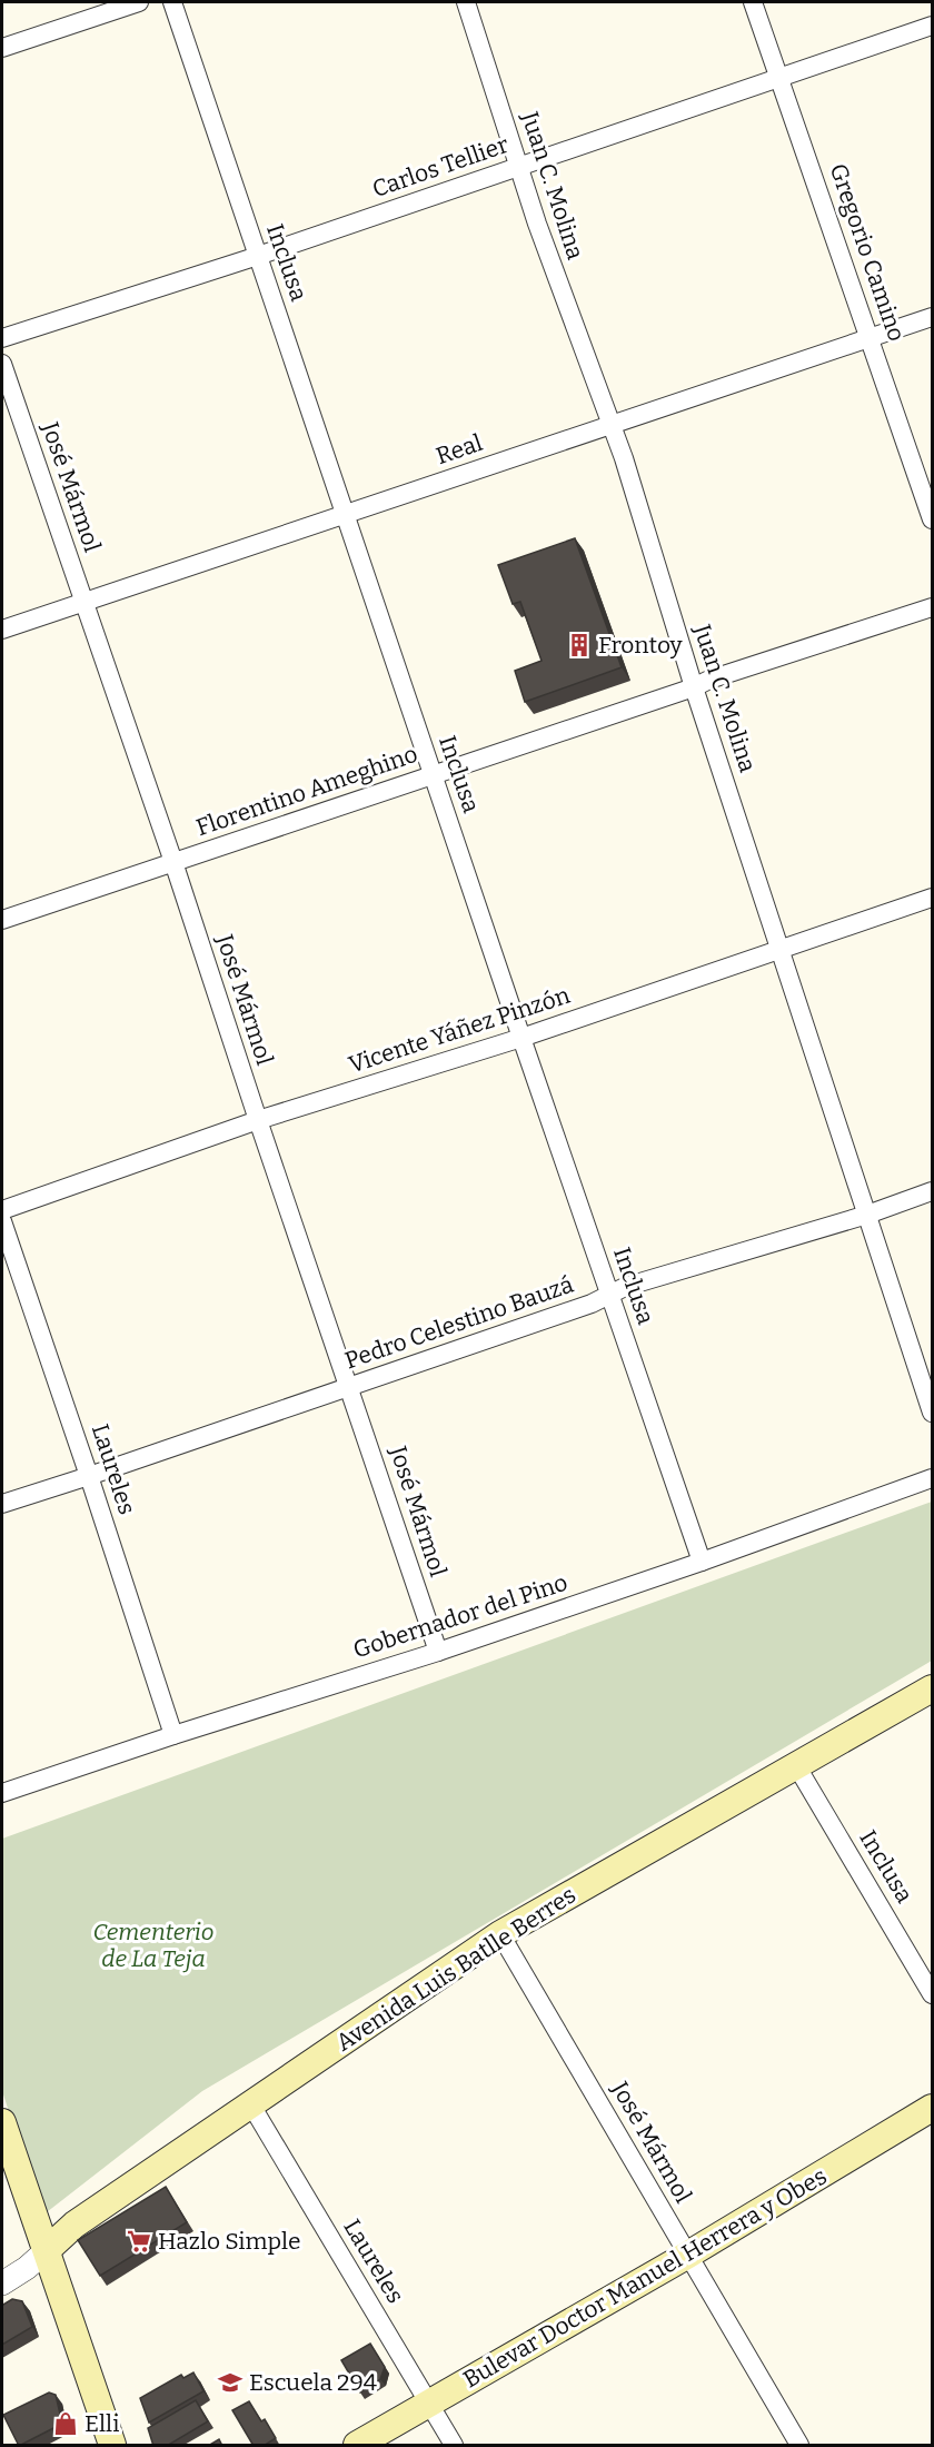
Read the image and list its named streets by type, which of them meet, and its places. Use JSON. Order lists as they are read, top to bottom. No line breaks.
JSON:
{"streets":{"main road":["Avenida Luis Batlle Berres","Bulevar Doctor Manuel Herrera y Obes"],"street":["Carlos Tellier","Juan C. Molina","Gregorio Camino","Inclusa","Real","José Mármol","Florentino Ameghino","Vicente Yáñez Pinzón","Pedro Celestino Bauzá","Laureles","Gobernador del Pino"]},"crossings":[["Carlos Tellier","Juan C. Molina"],["Carlos Tellier","Gregorio Camino"],["Carlos Tellier","Inclusa"],["Juan C. Molina","Real"],["Juan C. Molina","Florentino Ameghino"],["Juan C. Molina","Vicente Yáñez Pinzón"],["Juan C. Molina","Pedro Celestino Bauzá"],["Gregorio Camino","Real"],["Inclusa","Real"],["Inclusa","Florentino Ameghino"],["Inclusa","Vicente Yáñez Pinzón"],["Inclusa","Pedro Celestino Bauzá"],["Inclusa","Gobernador del Pino"],["Inclusa","Avenida Luis Batlle Berres"],["Real","José Mármol"],["José Mármol","Florentino Ameghino"],["José Mármol","Vicente Yáñez Pinzón"],["José Mármol","Pedro Celestino Bauzá"],["José Mármol","Gobernador del Pino"],["José Mármol","Avenida Luis Batlle Berres"],["José Mármol","Bulevar Doctor Manuel Herrera y Obes"],["Pedro Celestino Bauzá","Laureles"],["Laureles","Gobernador del Pino"],["Laureles","Avenida Luis Batlle Berres"],["Laureles","Bulevar Doctor Manuel Herrera y Obes"]],"parks":["Cementerio de La Teja"],"places":{"building":["Frontoy"],"supermarket":["Hazlo Simple"],"school or university":["Escuela 294"],"shop":["Elli"]}}
